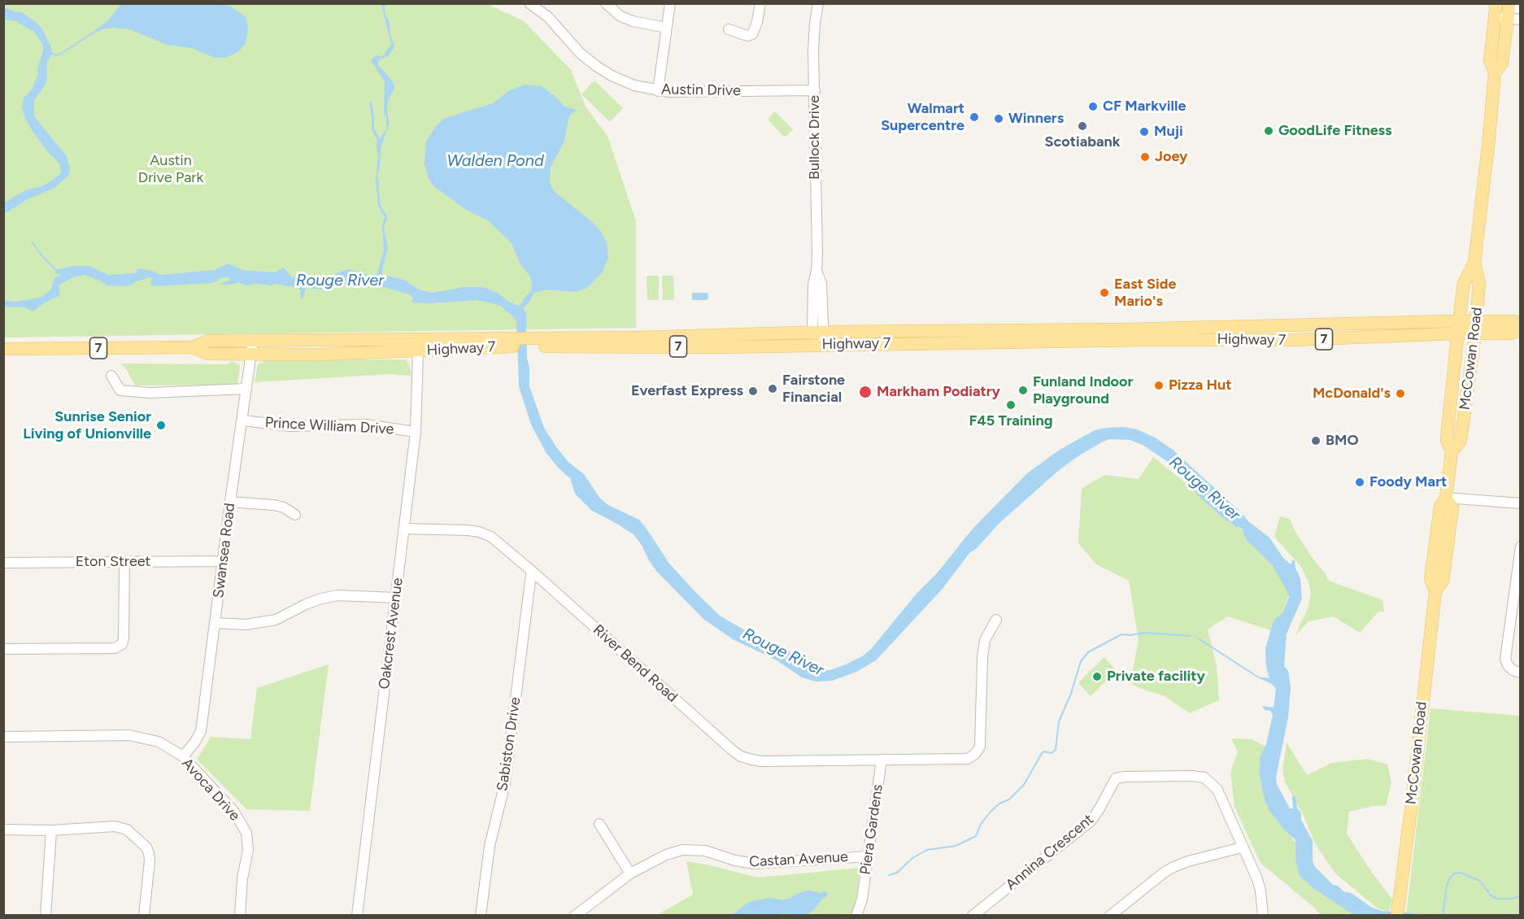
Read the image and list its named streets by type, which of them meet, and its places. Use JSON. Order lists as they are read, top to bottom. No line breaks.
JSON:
{"streets":{"main road":["7","Highway 7","McCowan Road"],"street":["Austin Drive","Bullock Drive","Prince William Drive","Swansea Road","Eton Street","Oakcrest Avenue","River Bend Road","Sabiston Drive","Avoca Drive","Piera Gardens","Annina Crescent","Castan Avenue"]},"crossings":[["Austin Drive","Bullock Drive"],["Bullock Drive","Highway 7"],["Highway 7","McCowan Road"],["Highway 7","Swansea Road"],["Highway 7","Oakcrest Avenue"],["Prince William Drive","Swansea Road"],["Prince William Drive","Oakcrest Avenue"],["Swansea Road","Eton Street"],["Swansea Road","Avoca Drive"],["Oakcrest Avenue","River Bend Road"],["River Bend Road","Sabiston Drive"],["River Bend Road","Piera Gardens"],["Piera Gardens","Castan Avenue"]],"water":["Walden Pond","Rouge River"],"parks":["Austin Drive Park"],"places":["CF Markville","Walmart Supercentre","Winners","Scotiabank","GoodLife Fitness","Muji","Joey","East Side Mario's","Pizza Hut","Fairstone Financial","Funland Indoor Playground","Everfast Express","Markham Podiatry","McDonald's","F45 Training","Sunrise Senior Living of Unionville","BMO","Foody Mart","Private facility"]}
